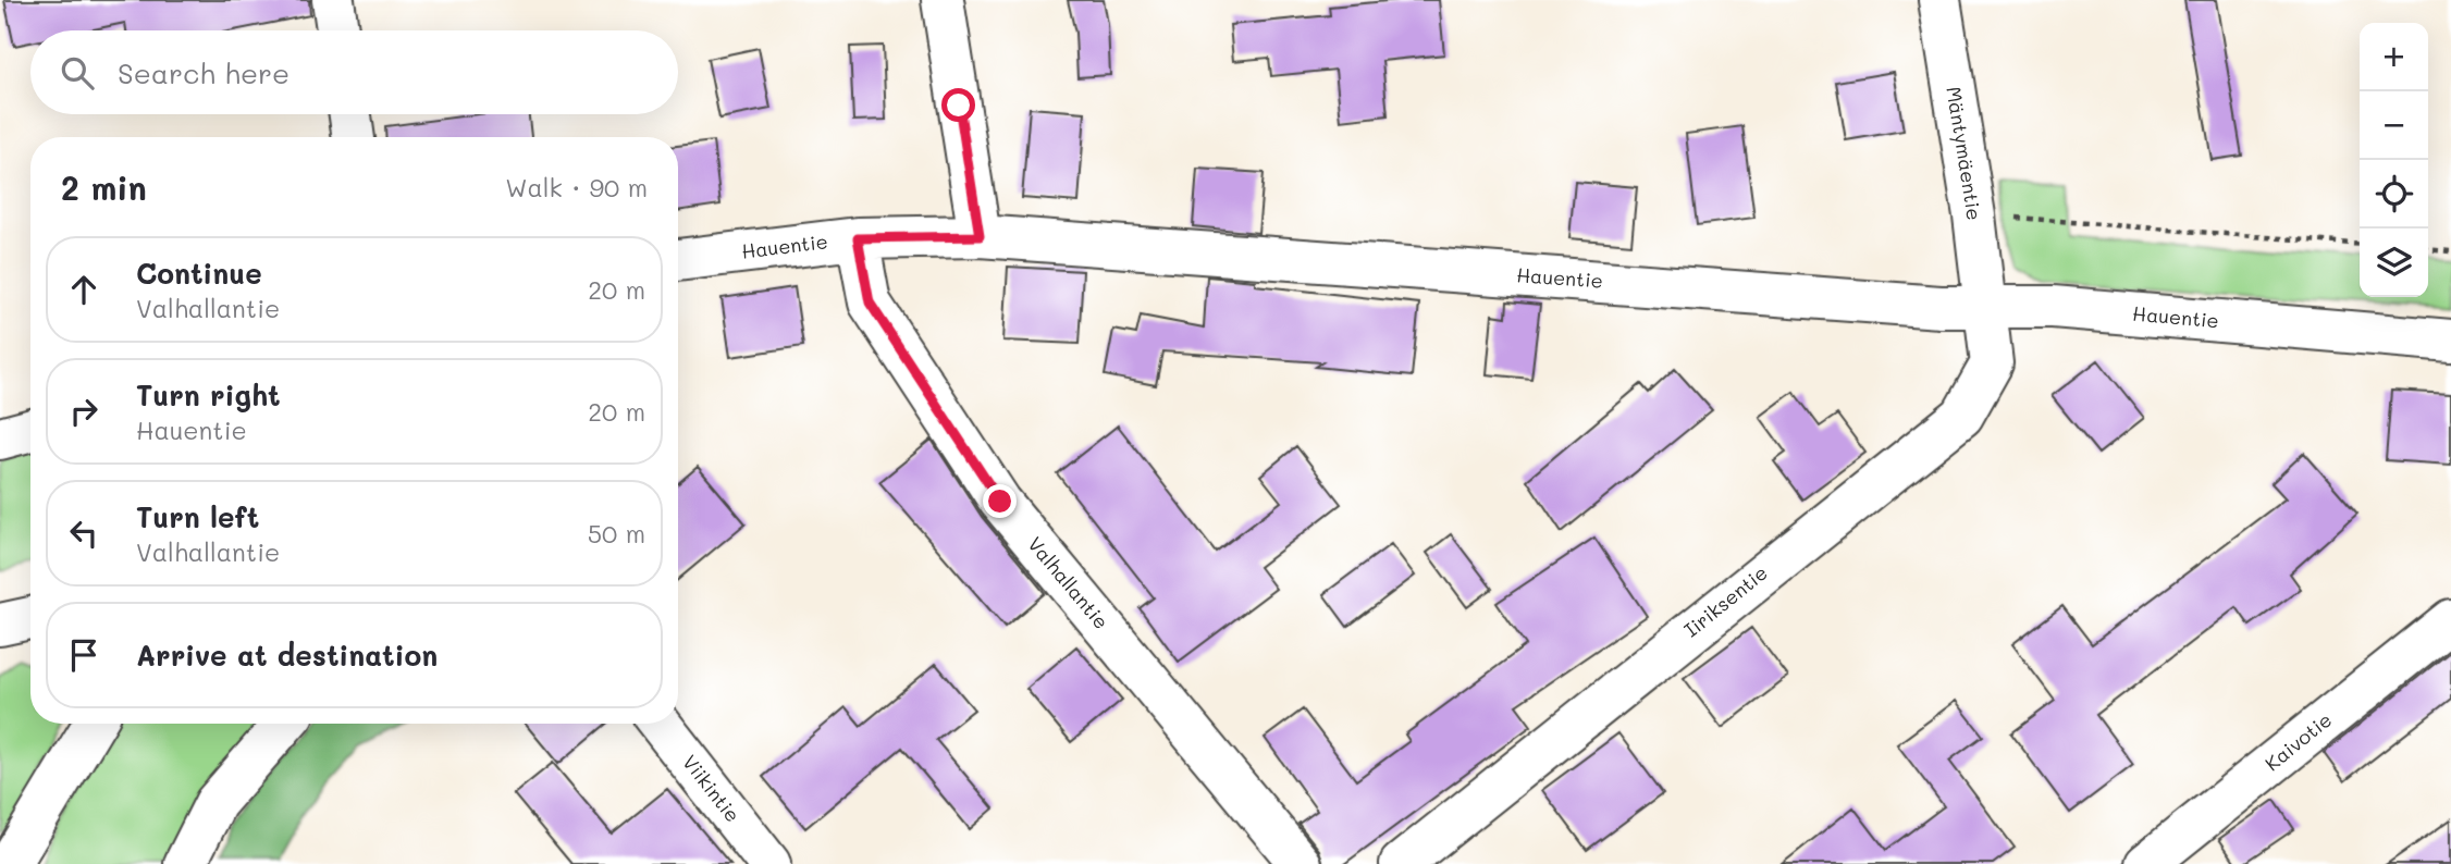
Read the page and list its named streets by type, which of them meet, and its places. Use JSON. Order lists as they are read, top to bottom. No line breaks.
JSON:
{"streets":{"street":["Mäntymäentie","Hauentie","Valhallantie","Iiriksentie","Kaivotie","Viikintie"]},"crossings":[["Mäntymäentie","Hauentie"],["Mäntymäentie","Iiriksentie"],["Hauentie","Valhallantie"],["Hauentie","Iiriksentie"]],"page":{"map_buttons":["+","−"],"search":"Search here","heading":["2 min","Walk · 90 m"],"list":[["Continue","Valhallantie","20 m"],["Turn right","Hauentie","20 m"],["Turn left","Valhallantie","50 m"],"Arrive at destination"]}}
